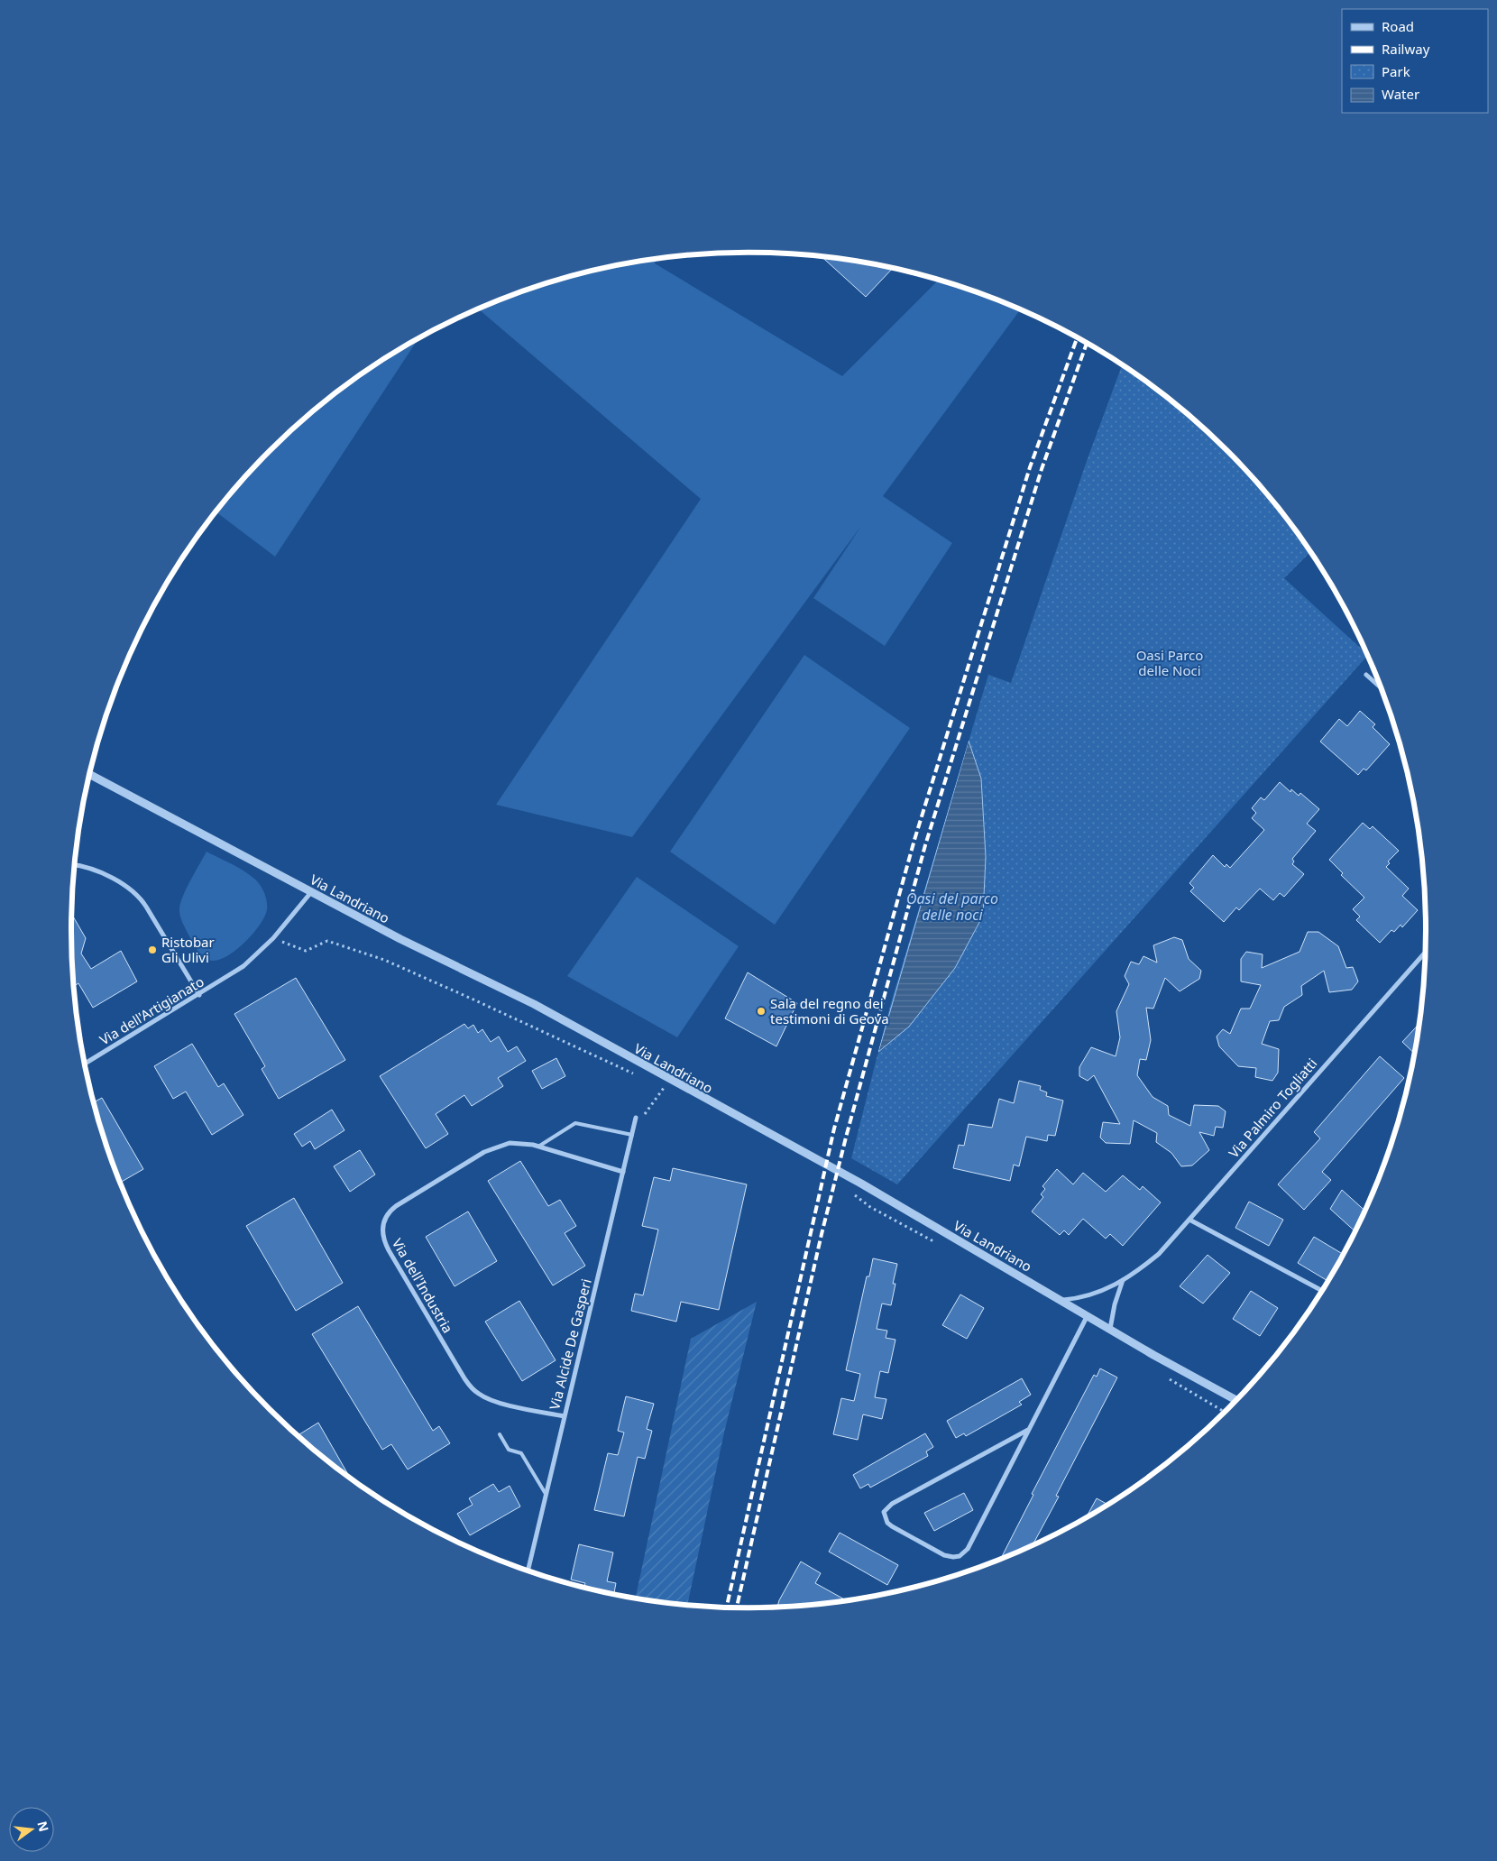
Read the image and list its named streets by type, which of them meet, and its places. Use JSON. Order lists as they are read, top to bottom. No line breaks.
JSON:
{"streets":{"street":["Via Landriano","Via dell'Artigianato","Via Palmiro Togliatti","Via dell'Industria","Via Alcide De Gasperi"]},"crossings":[["Via Landriano","Via dell'Artigianato"],["Via Landriano","Via Palmiro Togliatti"],["Via dell'Industria","Via Alcide De Gasperi"]],"water":["Oasi del parco delle noci"],"parks":["Oasi Parco delle Noci"],"places":["Ristobar Gli Ulivi","Sala del regno dei testimoni di Geova"],"legend":["Road","Railway","Park","Water"],"north":"right"}
